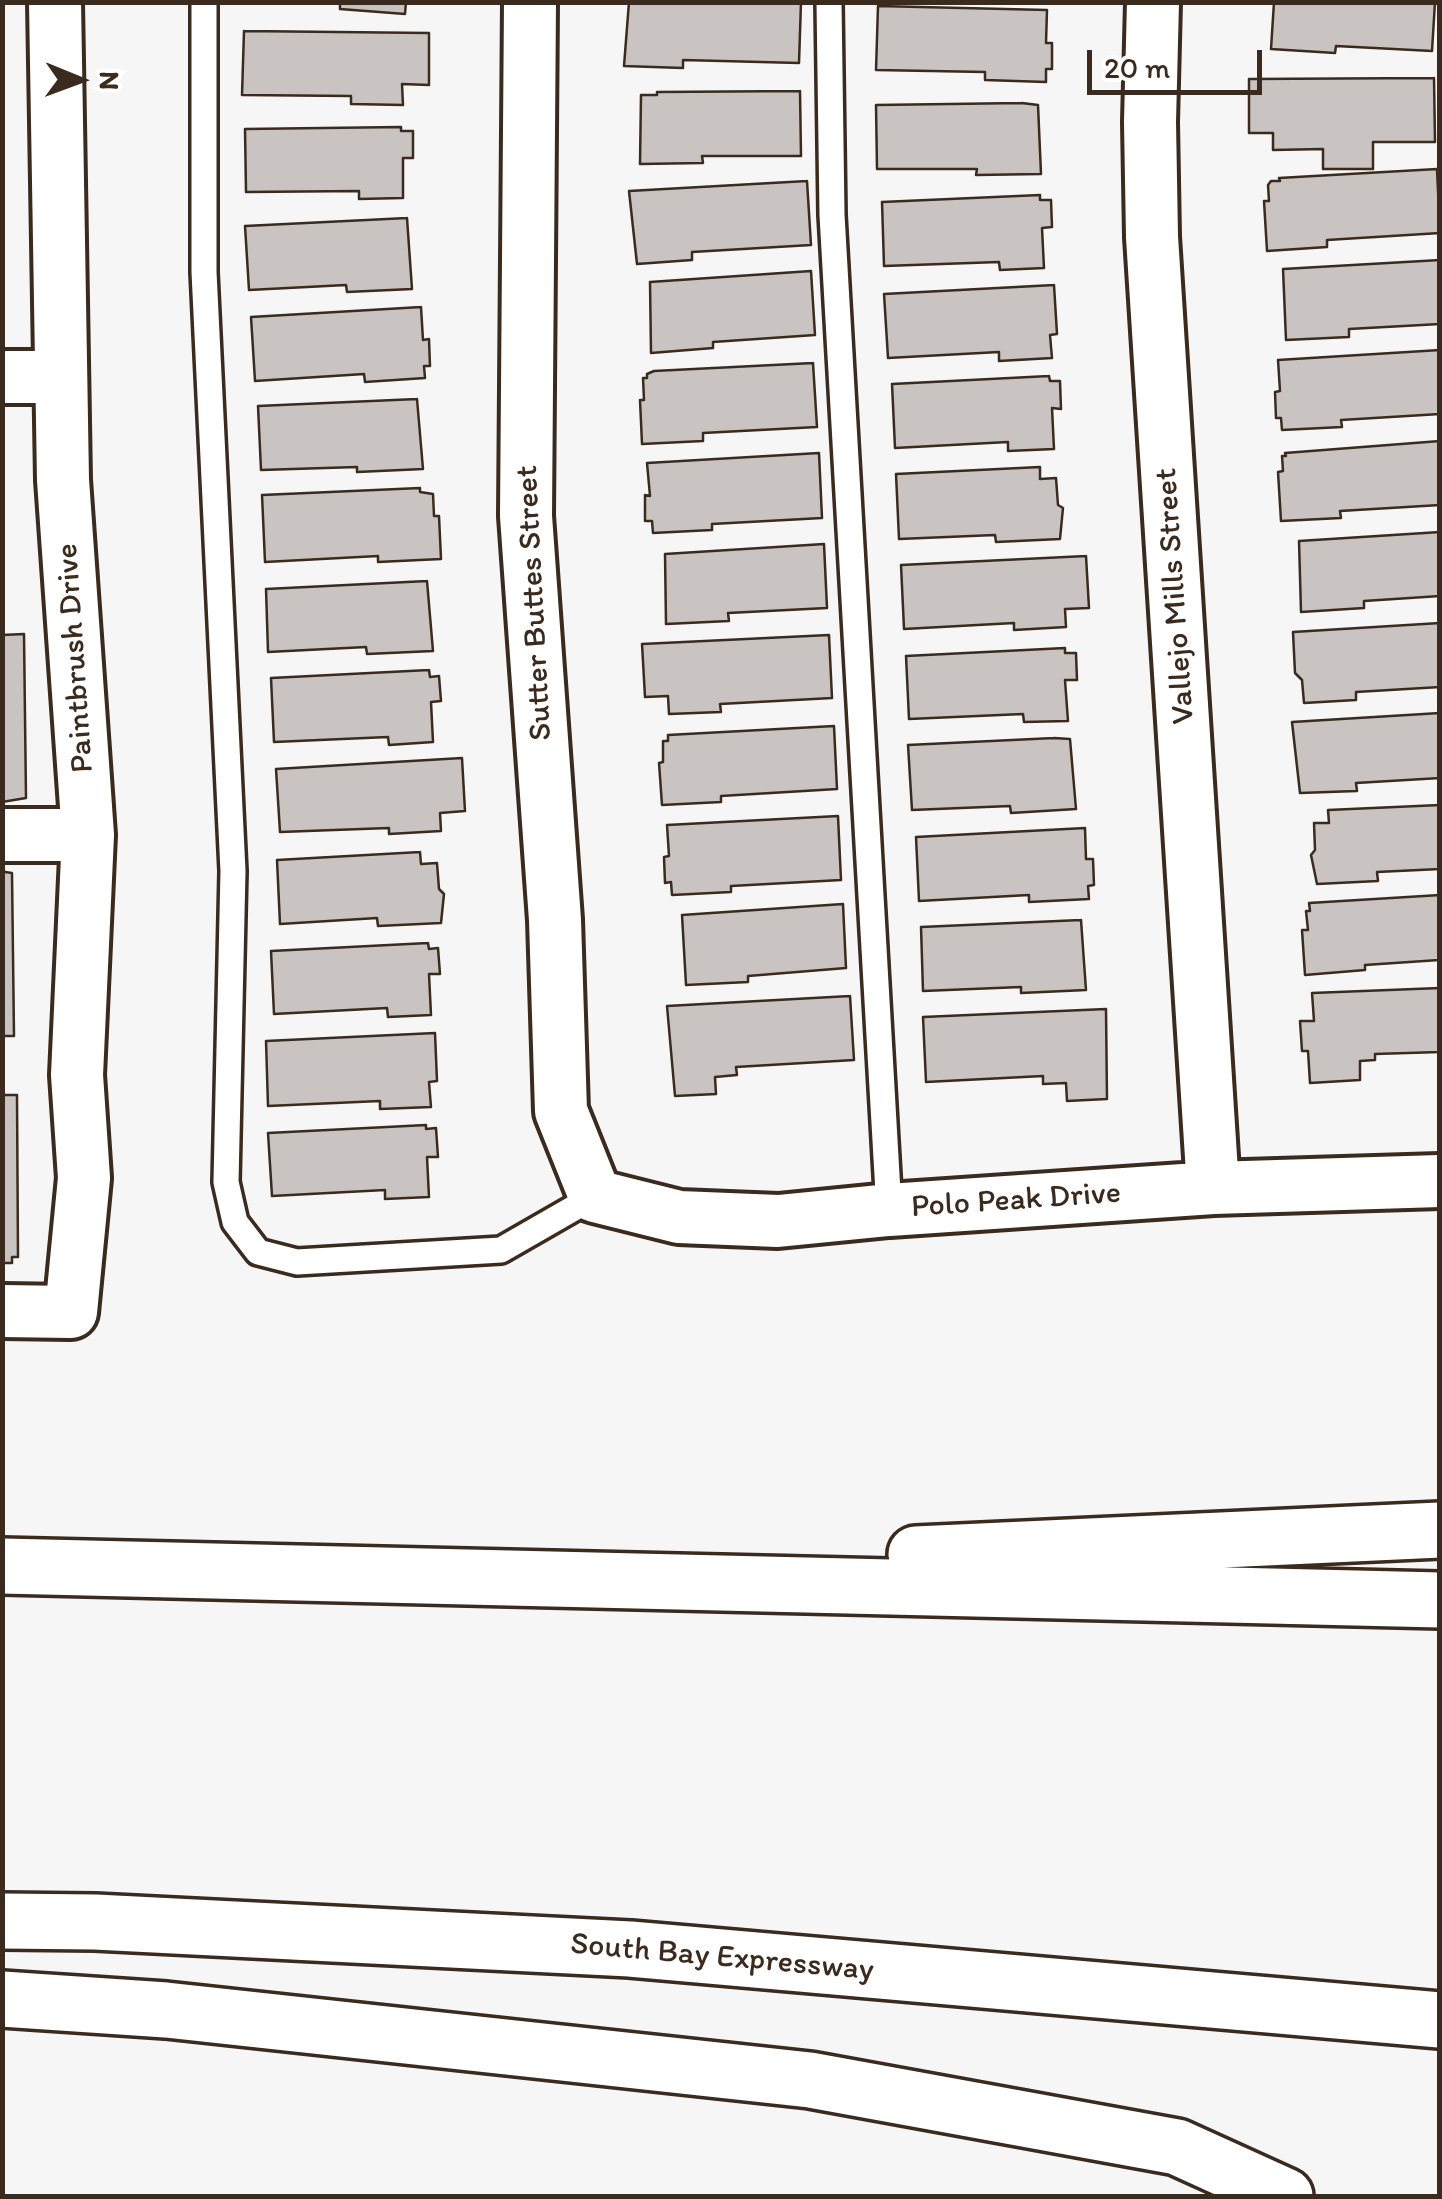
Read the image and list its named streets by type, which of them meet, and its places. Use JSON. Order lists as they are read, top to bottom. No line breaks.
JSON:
{"streets":{"highway":["South Bay Expressway"],"street":["Vallejo Mills Street","Sutter Buttes Street","Paintbrush Drive","Polo Peak Drive"]},"crossings":[["Vallejo Mills Street","Polo Peak Drive"],["Sutter Buttes Street","Polo Peak Drive"]],"scale_bar":"20 m","north":"right"}
